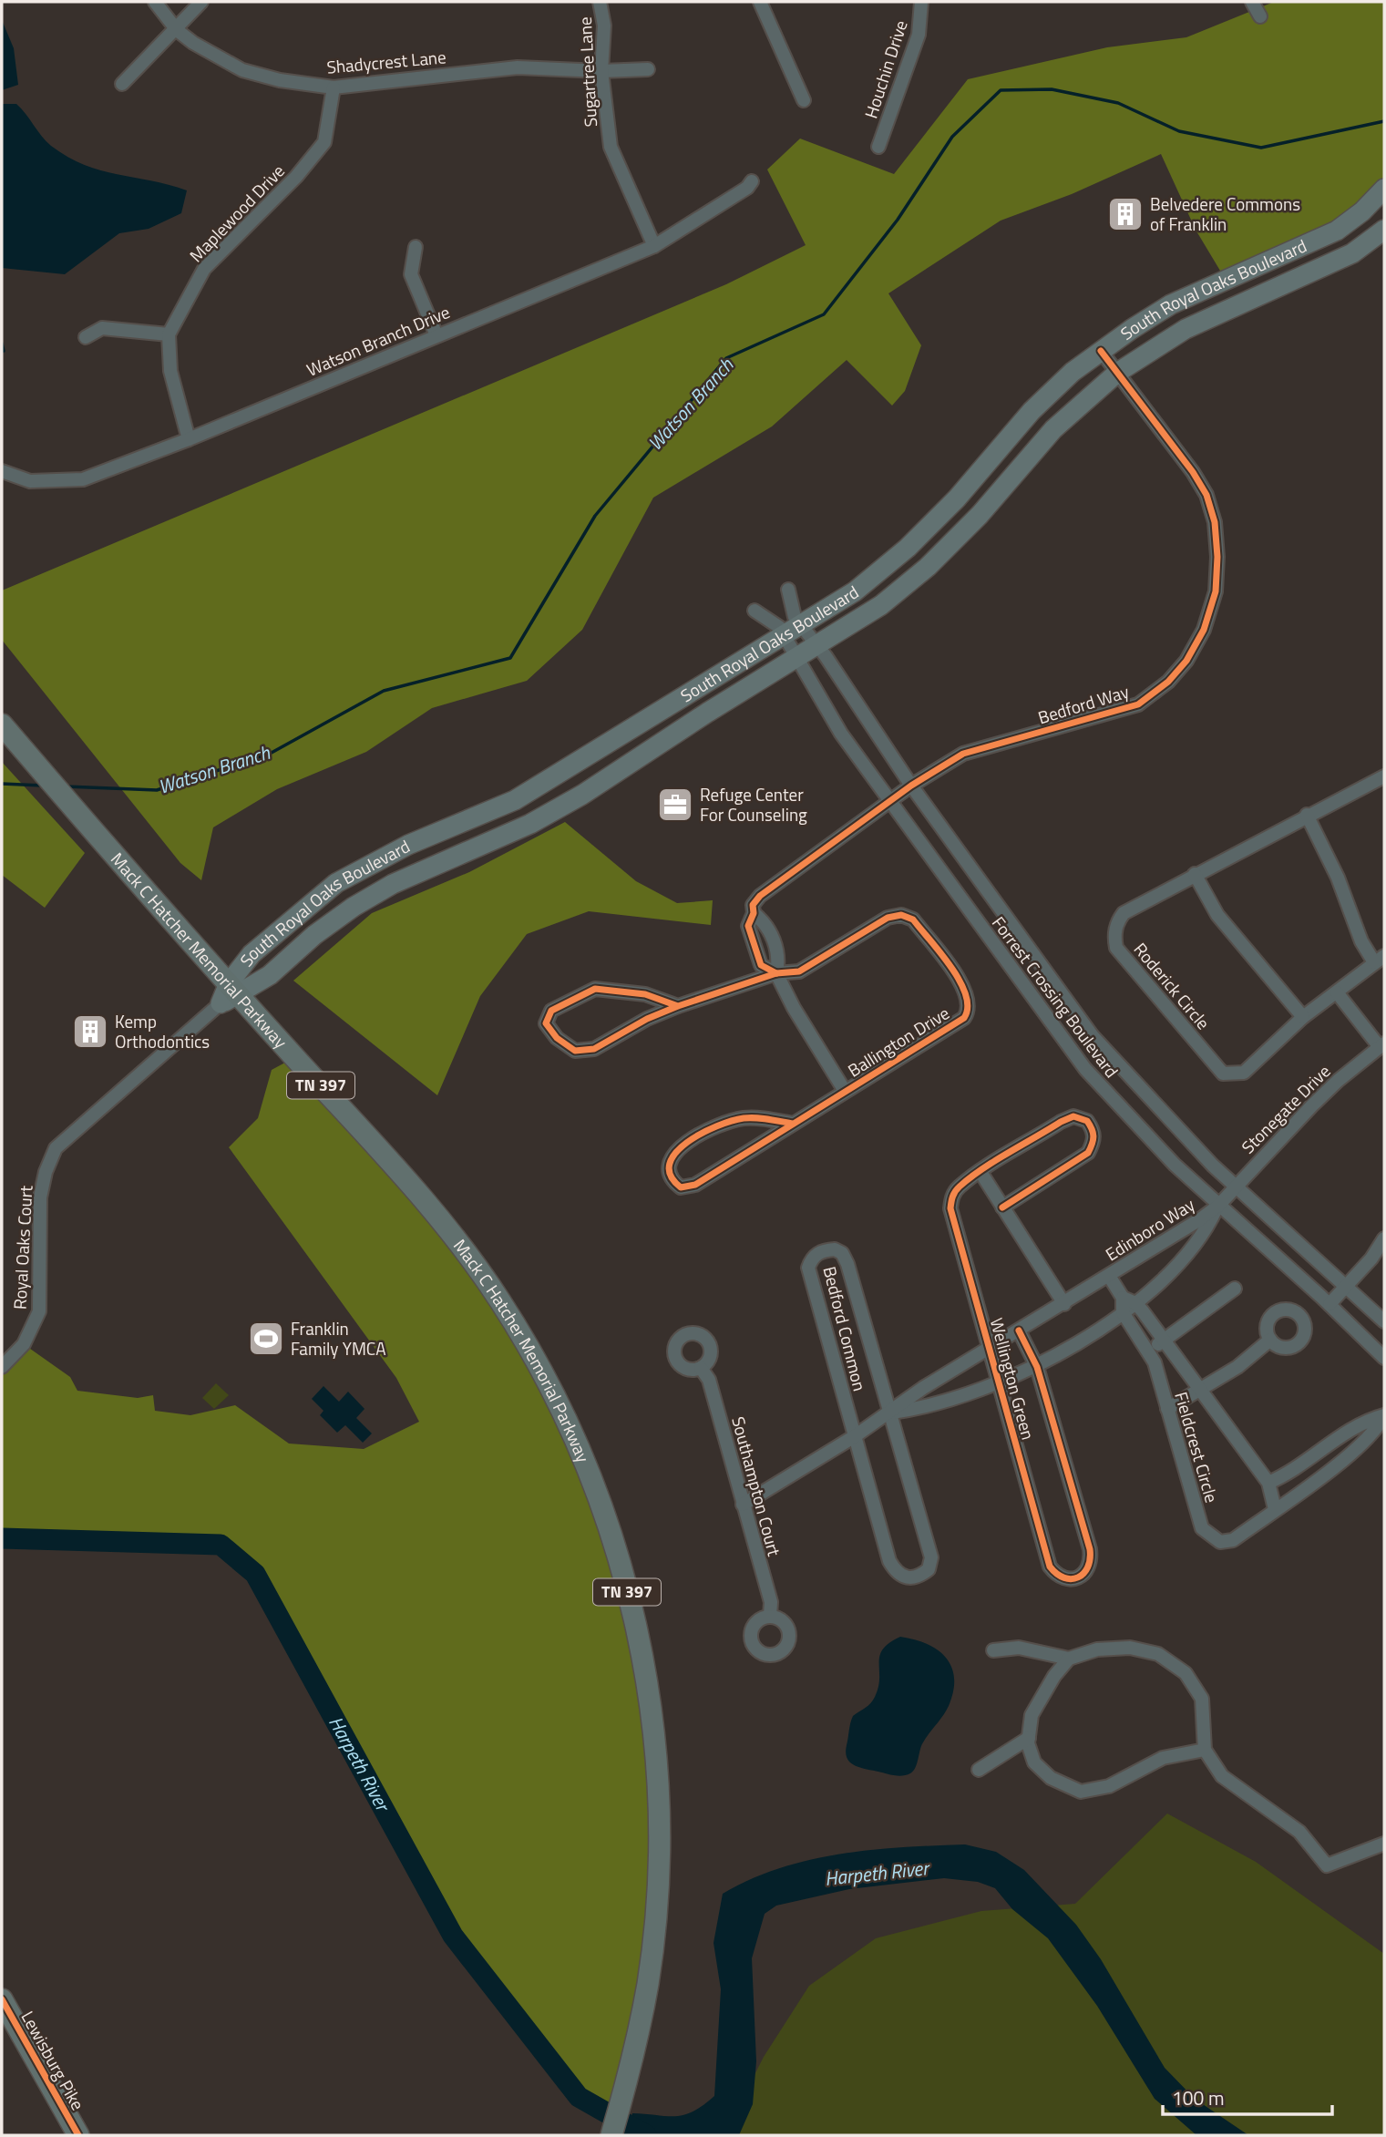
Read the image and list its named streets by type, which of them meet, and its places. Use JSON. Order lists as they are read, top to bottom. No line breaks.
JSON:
{"streets":{"main road":["South Royal Oaks Boulevard","Mack C Hatcher Memorial Parkway","TN 397","Lewisburg Pike"],"street":["Shadycrest Lane","Houchin Drive","Sugartree Lane","Maplewood Drive","Watson Branch Drive","Bedford Way","Roderick Circle","Forrest Crossing Boulevard","Ballington Drive","Stonegate Drive","Edinboro Way","Royal Oaks Court","Bedford Common","Wellington Green","Fieldcrest Circle","Southampton Court"]},"crossings":[["Shadycrest Lane","Sugartree Lane"],["Shadycrest Lane","Maplewood Drive"],["Sugartree Lane","Watson Branch Drive"],["South Royal Oaks Boulevard","Bedford Way"],["South Royal Oaks Boulevard","Mack C Hatcher Memorial Parkway"],["South Royal Oaks Boulevard","Forrest Crossing Boulevard"],["South Royal Oaks Boulevard","Royal Oaks Court"],["Bedford Way","Forrest Crossing Boulevard"],["Mack C Hatcher Memorial Parkway","Royal Oaks Court"],["Forrest Crossing Boulevard","Stonegate Drive"],["Forrest Crossing Boulevard","Edinboro Way"],["Stonegate Drive","Edinboro Way"],["Edinboro Way","Bedford Common"],["Edinboro Way","Wellington Green"],["Edinboro Way","Fieldcrest Circle"],["Edinboro Way","Southampton Court"]],"water":["Watson Branch","Harpeth River"],"places":{"building":["Belvedere Commons of Franklin","Kemp Orthodontics"],"office":["Refuge Center For Counseling"],"sports":["Franklin Family YMCA"]},"scale_bar":"100 m"}
